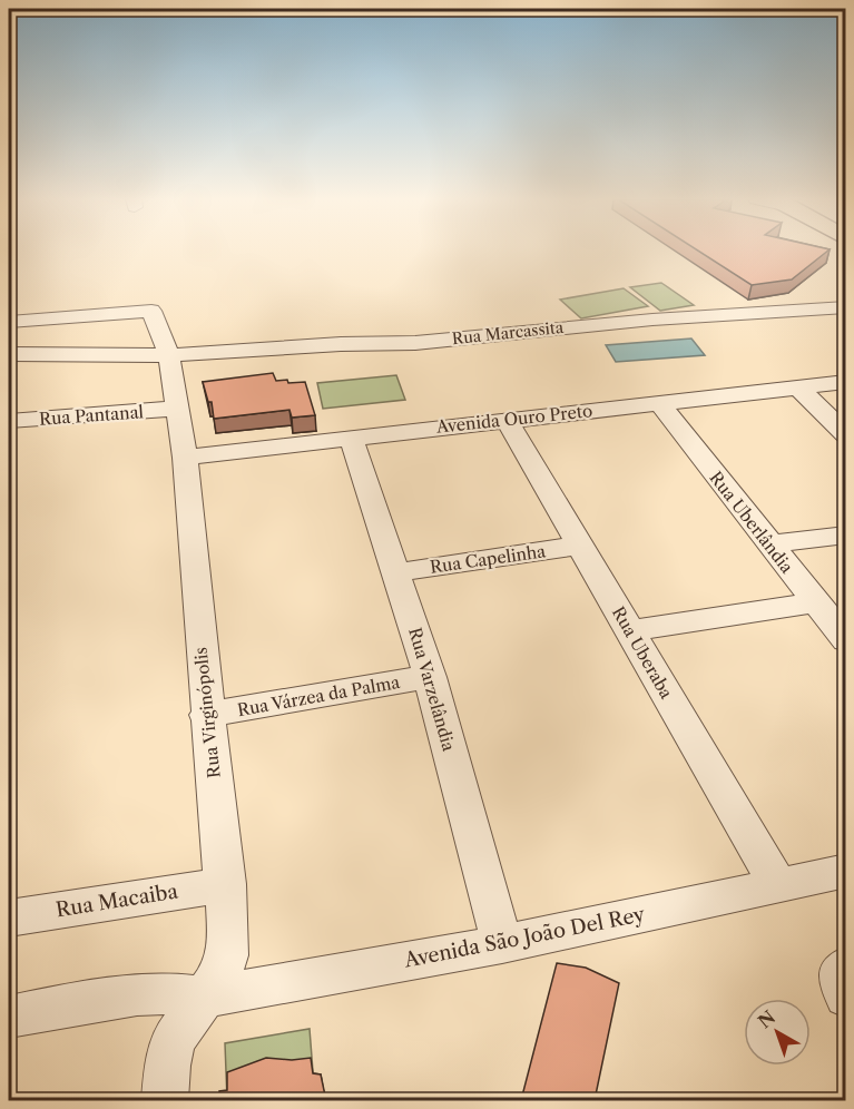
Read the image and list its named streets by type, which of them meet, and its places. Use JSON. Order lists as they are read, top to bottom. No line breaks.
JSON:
{"streets":{"street":["Rua Marcassita","Rua Pantanal","Avenida Ouro Preto","Rua Uberlândia","Rua Capelinha","Rua Uberaba","Rua Varzelândia","Rua Várzea da Palma","Rua Virginópolis","Rua Macaiba","Avenida São João Del Rey"]},"crossings":[["Rua Marcassita","Rua Virginópolis"],["Rua Pantanal","Rua Virginópolis"],["Avenida Ouro Preto","Rua Uberlândia"],["Avenida Ouro Preto","Rua Uberaba"],["Avenida Ouro Preto","Rua Varzelândia"],["Avenida Ouro Preto","Rua Virginópolis"],["Rua Capelinha","Rua Uberaba"],["Rua Capelinha","Rua Varzelândia"],["Rua Uberaba","Avenida São João Del Rey"],["Rua Varzelândia","Rua Várzea da Palma"],["Rua Varzelândia","Avenida São João Del Rey"],["Rua Várzea da Palma","Rua Virginópolis"],["Rua Virginópolis","Rua Macaiba"],["Rua Virginópolis","Avenida São João Del Rey"]],"north":"top left"}
